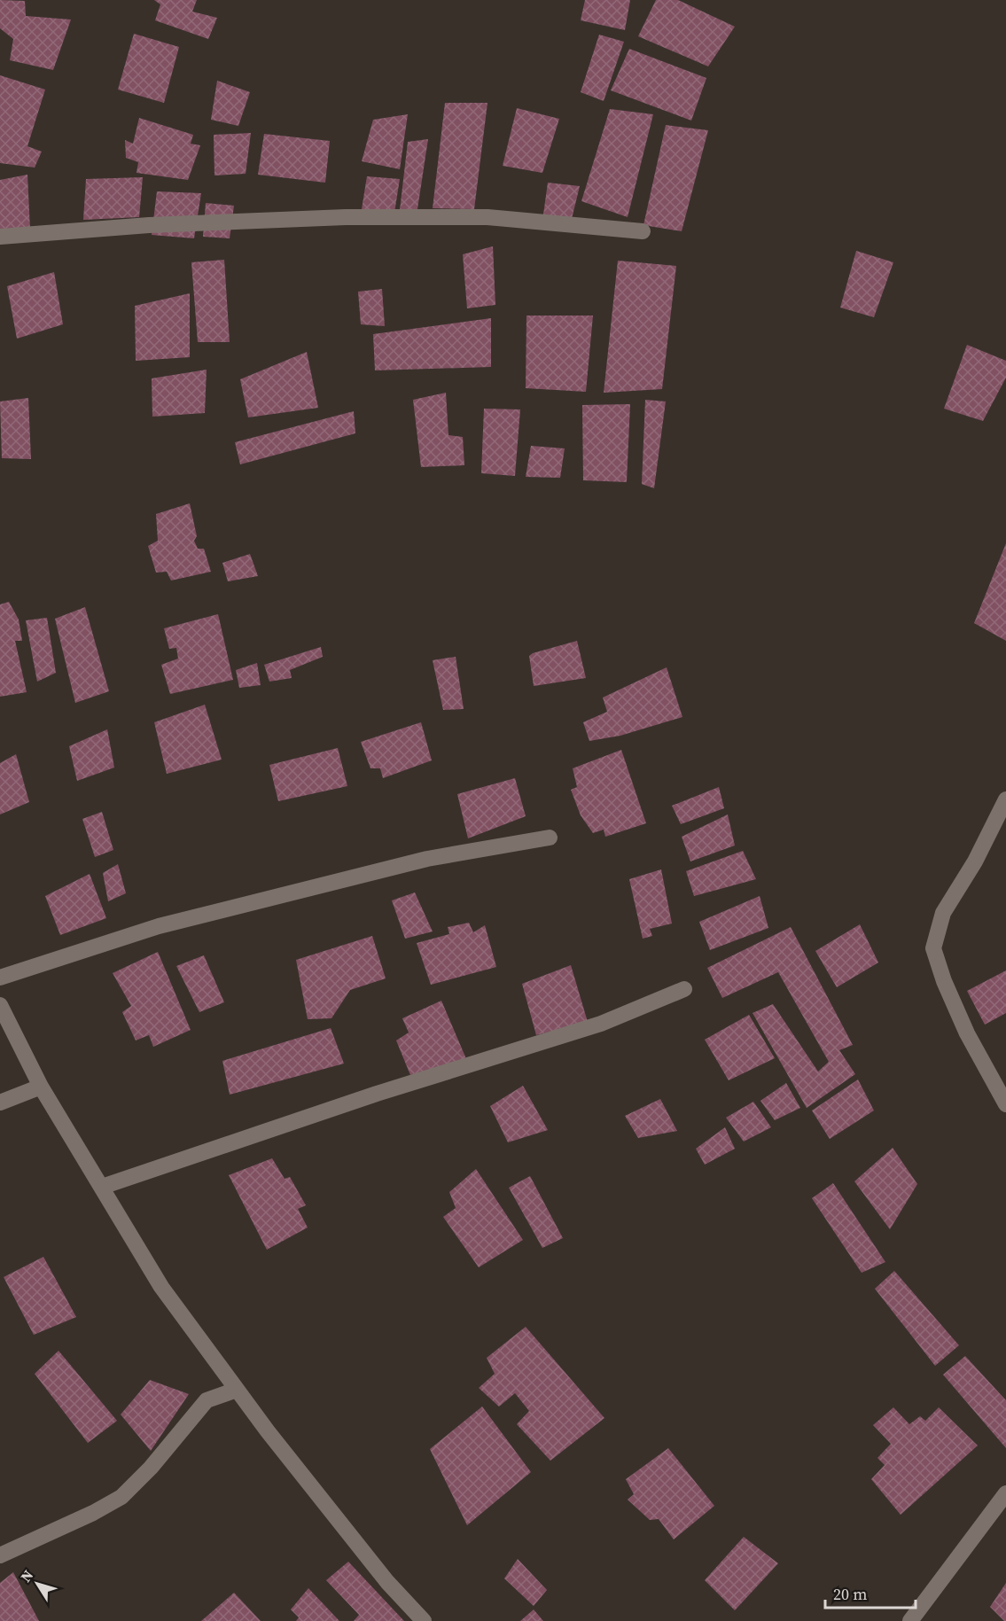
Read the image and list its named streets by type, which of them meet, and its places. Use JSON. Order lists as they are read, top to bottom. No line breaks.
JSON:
{"scale_bar":"20 m","north":"top left"}
